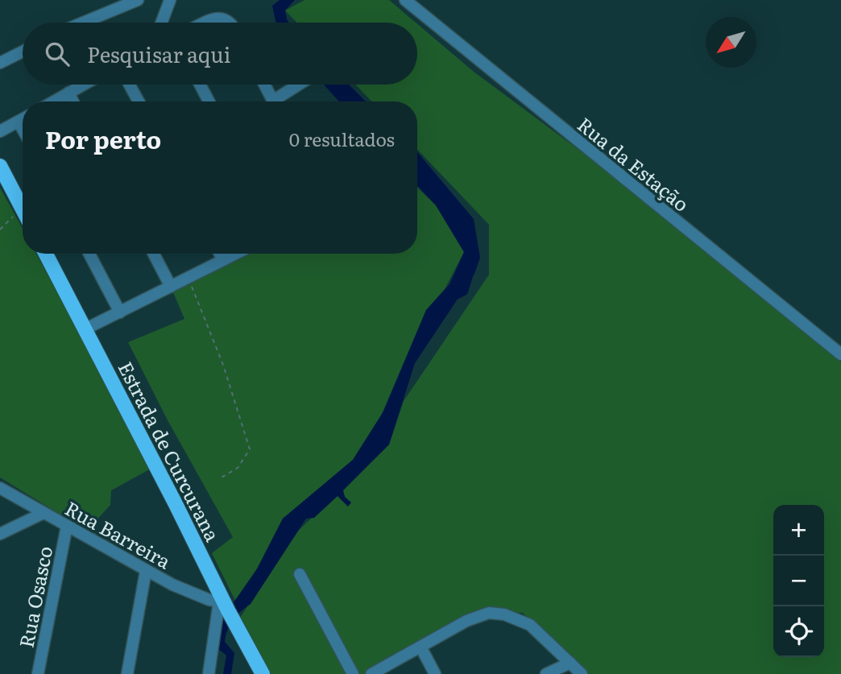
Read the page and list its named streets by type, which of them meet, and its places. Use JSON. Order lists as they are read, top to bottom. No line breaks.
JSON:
{"streets":{"main road":["Estrada de Curcurana"],"street":["Rua da Estação","Rua Barreira","Rua Osasco"]},"crossings":[["Estrada de Curcurana","Rua Barreira"],["Rua Barreira","Rua Osasco"]],"north":"bottom left","page":{"search":"Pesquisar aqui","heading":["Por perto","0 resultados"],"map_buttons":["+","−"]}}
